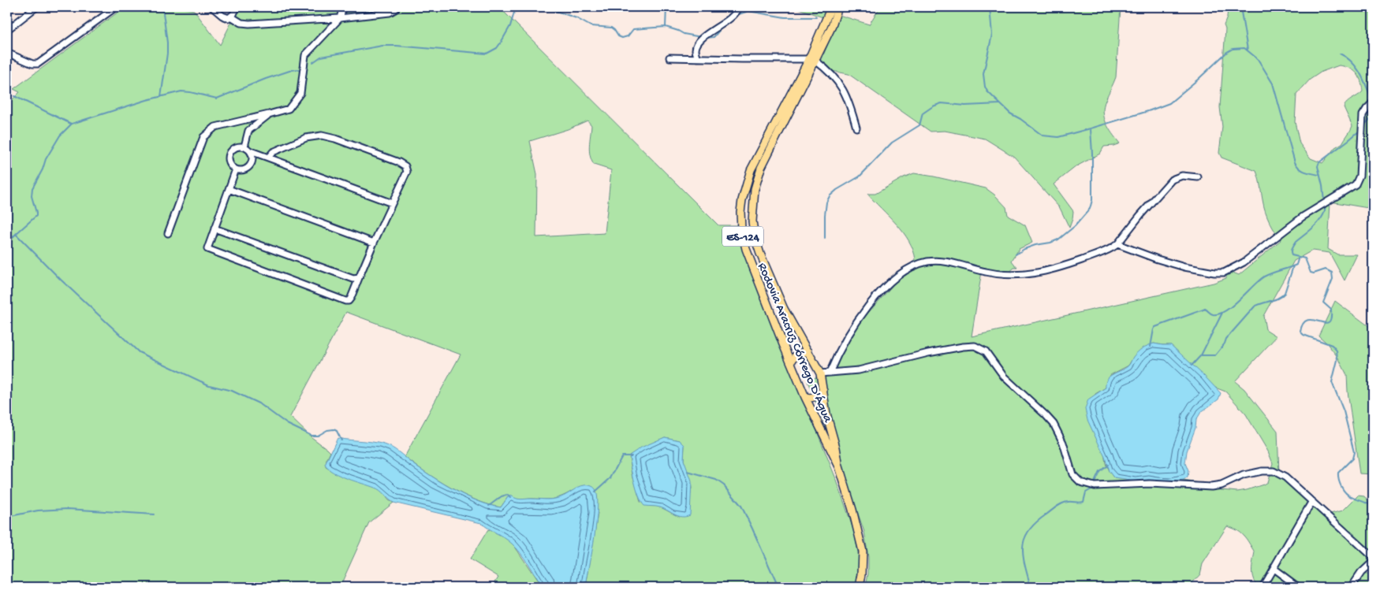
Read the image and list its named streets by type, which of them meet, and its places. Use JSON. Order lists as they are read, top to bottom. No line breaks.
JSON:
{"streets":{"main road":["ES-124","Rodovia Aracruz Córrego D'Água"]}}
